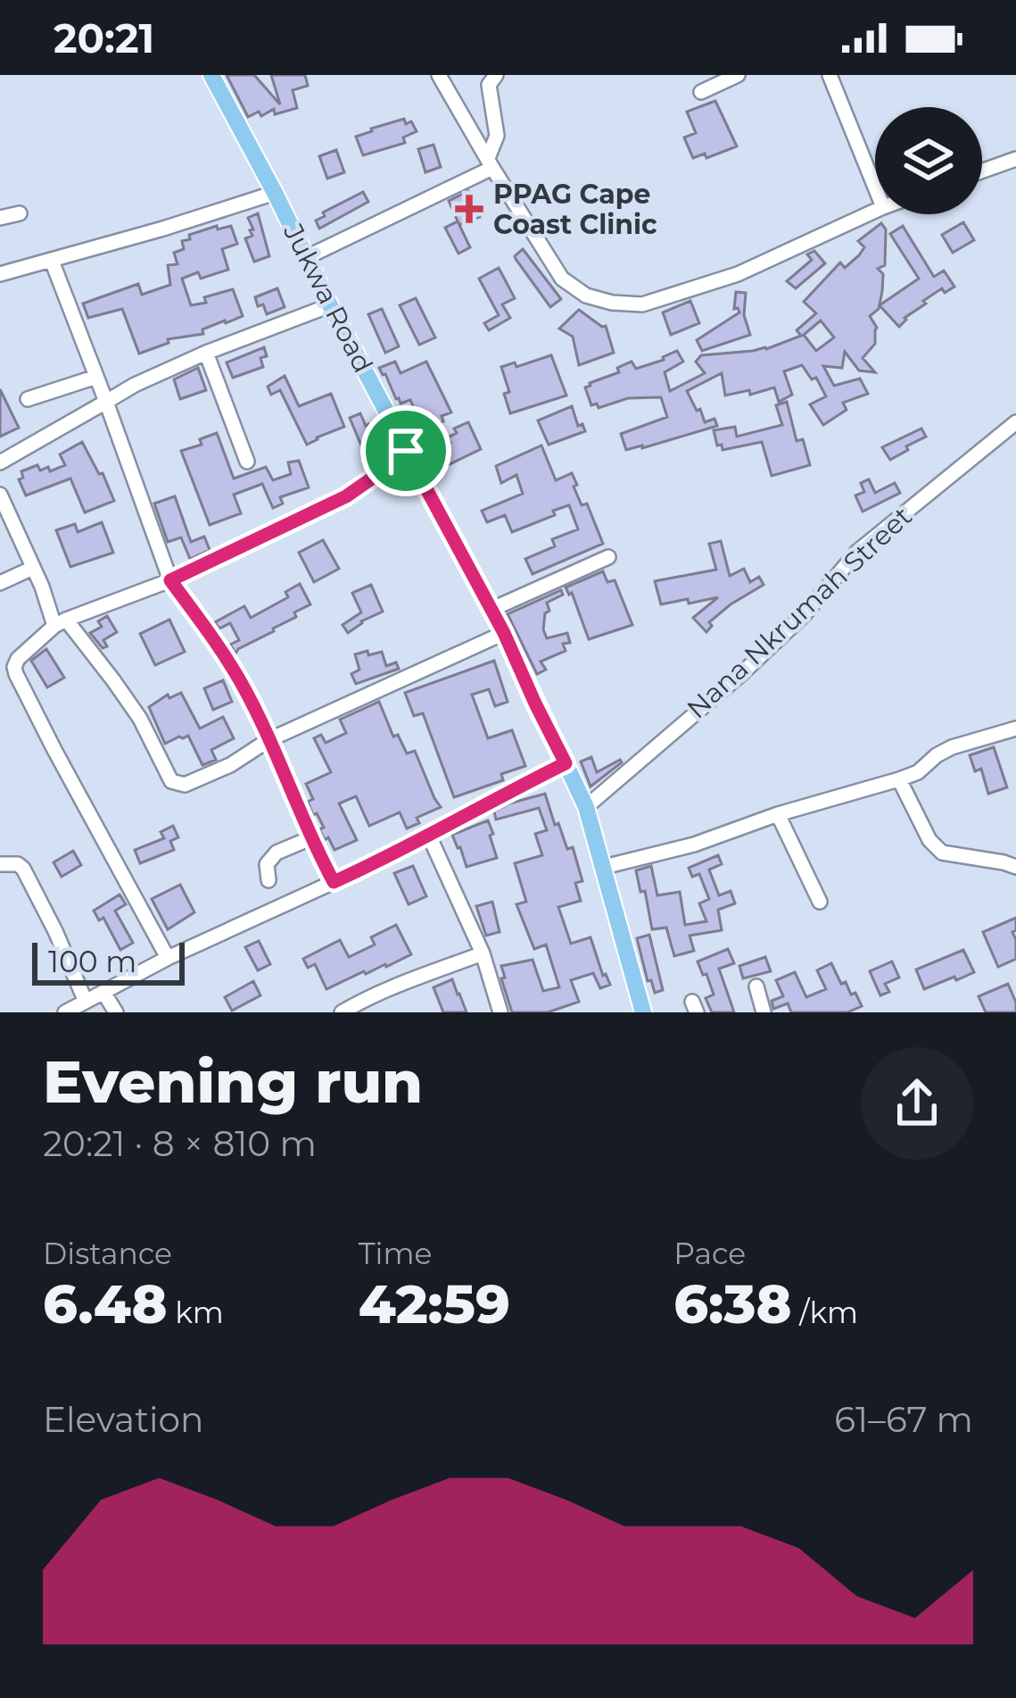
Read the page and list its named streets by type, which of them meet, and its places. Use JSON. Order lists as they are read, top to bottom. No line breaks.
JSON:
{"streets":{"main road":["Jukwa Road"],"street":["Nana Nkrumah Street"]},"crossings":[["Jukwa Road","Nana Nkrumah Street"]],"places":{"health":["PPAG Cape Coast Clinic"]},"scale_bar":"100 m","page":{"status":"20:21","scale":"100 m","heading":["Evening run","20:21 · 8 × 810 m"],"stats":[["Distance","6.48 km"],["Time","42:59"],["Pace","6:38 /km"]],"chart":["Elevation","61–67 m"]}}
